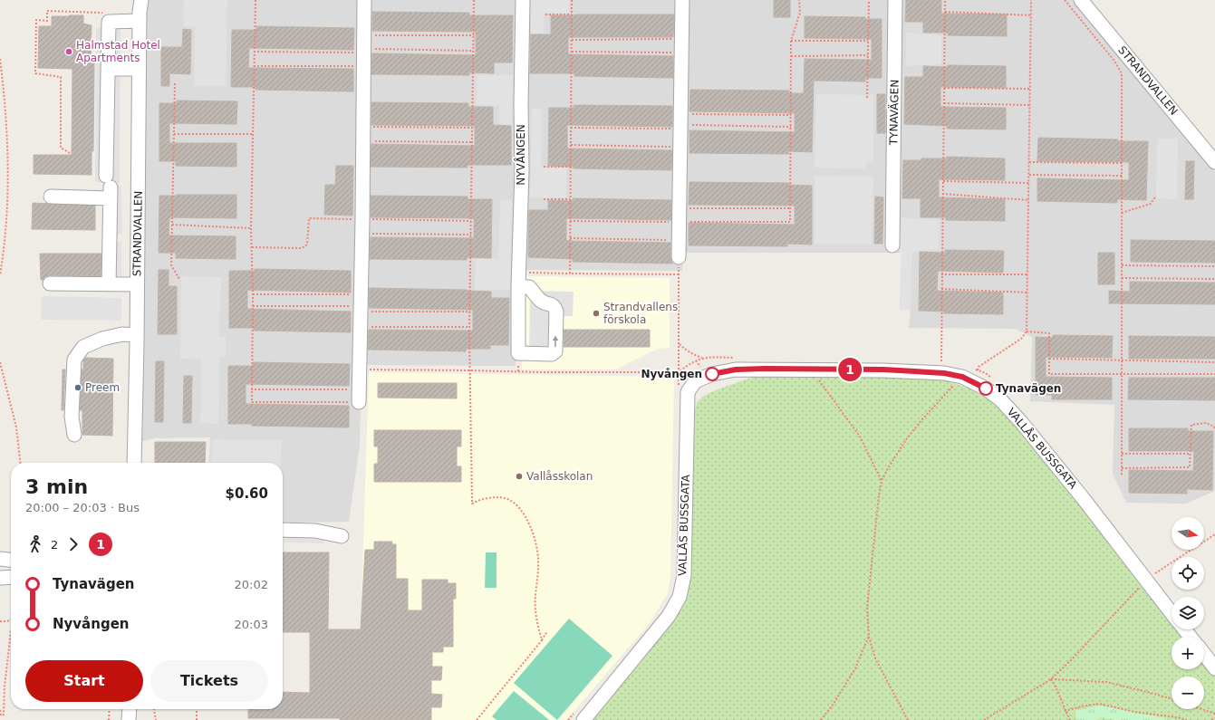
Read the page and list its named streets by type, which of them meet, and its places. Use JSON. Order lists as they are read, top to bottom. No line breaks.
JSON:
{"streets":{"street":["STRANDVALLEN","TYNAVÄGEN","NYVÅNGEN","VALLÅS BUSSGATA"]},"places":["Halmstad Hotel Apartments","Strandvallens förskola","Nyvången","Preem","Tynavägen","Vallåsskolan"],"lines":["bus line 1"],"north":"right","page":{"on_map":"1","heading":["3 min","20:00 – 20:03 · Bus","$0.60"],"map_buttons":["+","−"],"legs":["2","1"],"list":[{"name":"Tynavägen","value":"20:02"},{"name":"Nyvången","value":"20:03"}],"buttons":["Start","Tickets"]}}
